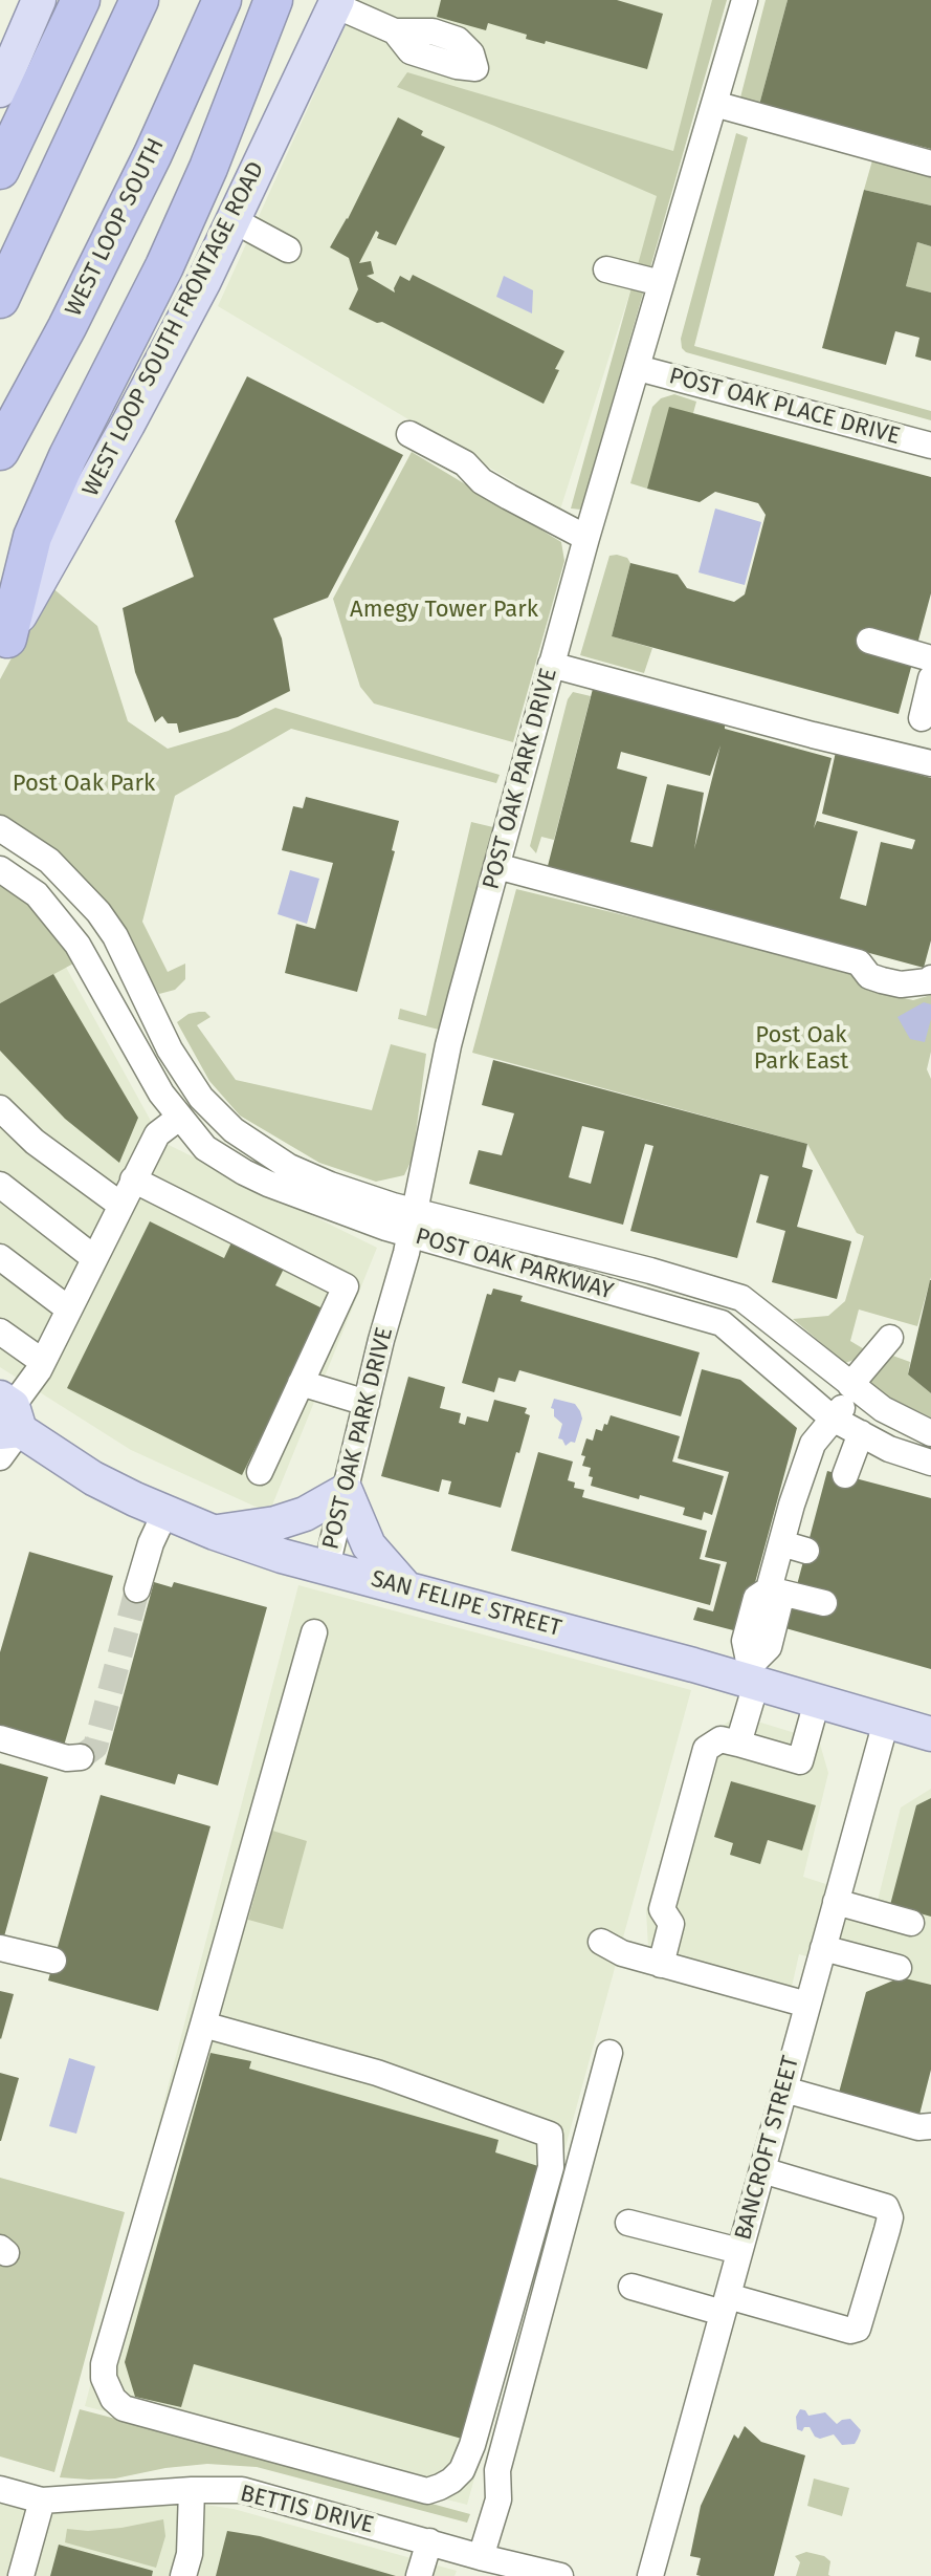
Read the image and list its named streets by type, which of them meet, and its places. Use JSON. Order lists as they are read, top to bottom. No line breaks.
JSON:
{"streets":{"highway":["WEST LOOP SOUTH"],"main road":["WEST LOOP SOUTH FRONTAGE ROAD","SAN FELIPE STREET"],"street":["POST OAK PLACE DRIVE","POST OAK PARK DRIVE","POST OAK PARKWAY","BANCROFT STREET","BETTIS DRIVE"]},"crossings":[["POST OAK PLACE DRIVE","POST OAK PARK DRIVE"],["POST OAK PARK DRIVE","POST OAK PARKWAY"],["POST OAK PARK DRIVE","SAN FELIPE STREET"],["SAN FELIPE STREET","BANCROFT STREET"]],"parks":["Amegy Tower Park","Post Oak Park","Post Oak Park East"]}
